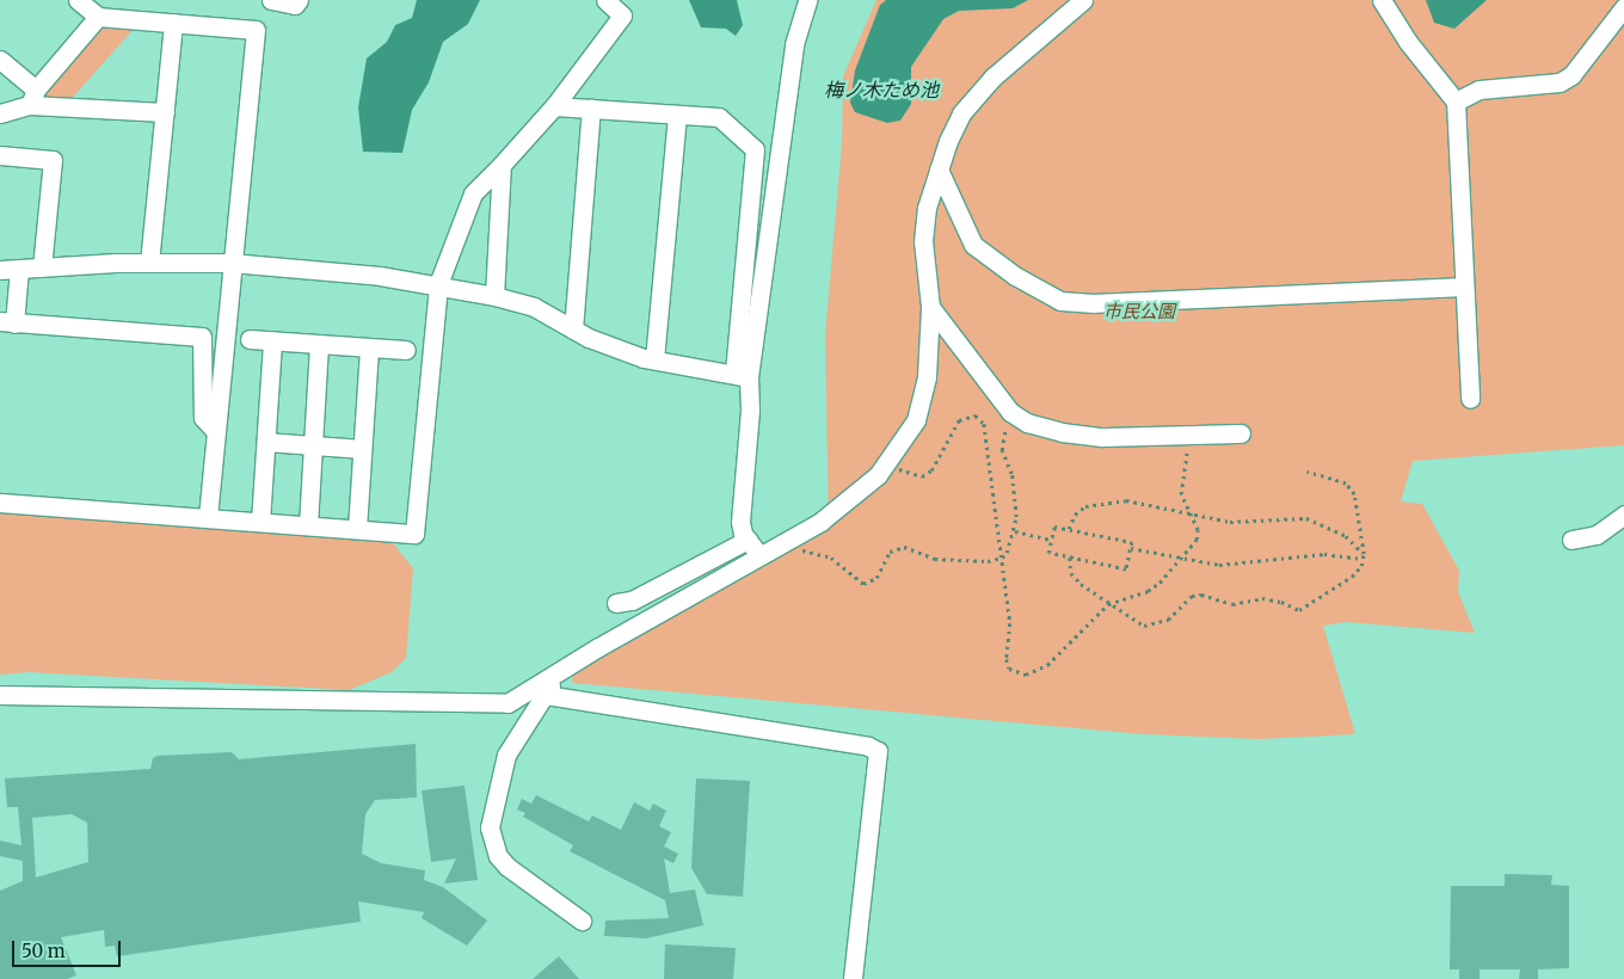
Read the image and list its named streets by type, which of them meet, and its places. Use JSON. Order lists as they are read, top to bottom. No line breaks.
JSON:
{"water":["梅ノ木ため池"],"parks":["市民公園"],"scale_bar":"50 m"}
